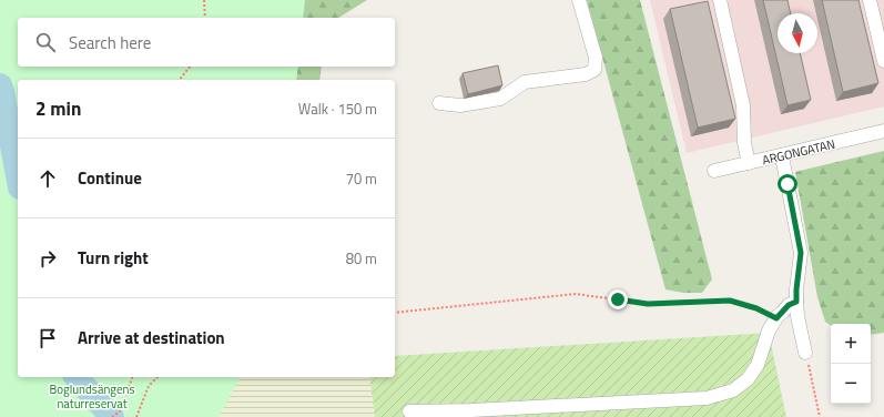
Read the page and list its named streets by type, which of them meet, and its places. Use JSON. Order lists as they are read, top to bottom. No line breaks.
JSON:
{"streets":{"street":["ARGONGATAN"]},"parks":["Boglundsängens naturreservat"],"north":"bottom","page":{"search":"Search here","heading":["2 min","Walk · 150 m"],"list":[["Continue","70 m"],["Turn right","80 m"],"Arrive at destination"],"map_buttons":["+","−"]}}
